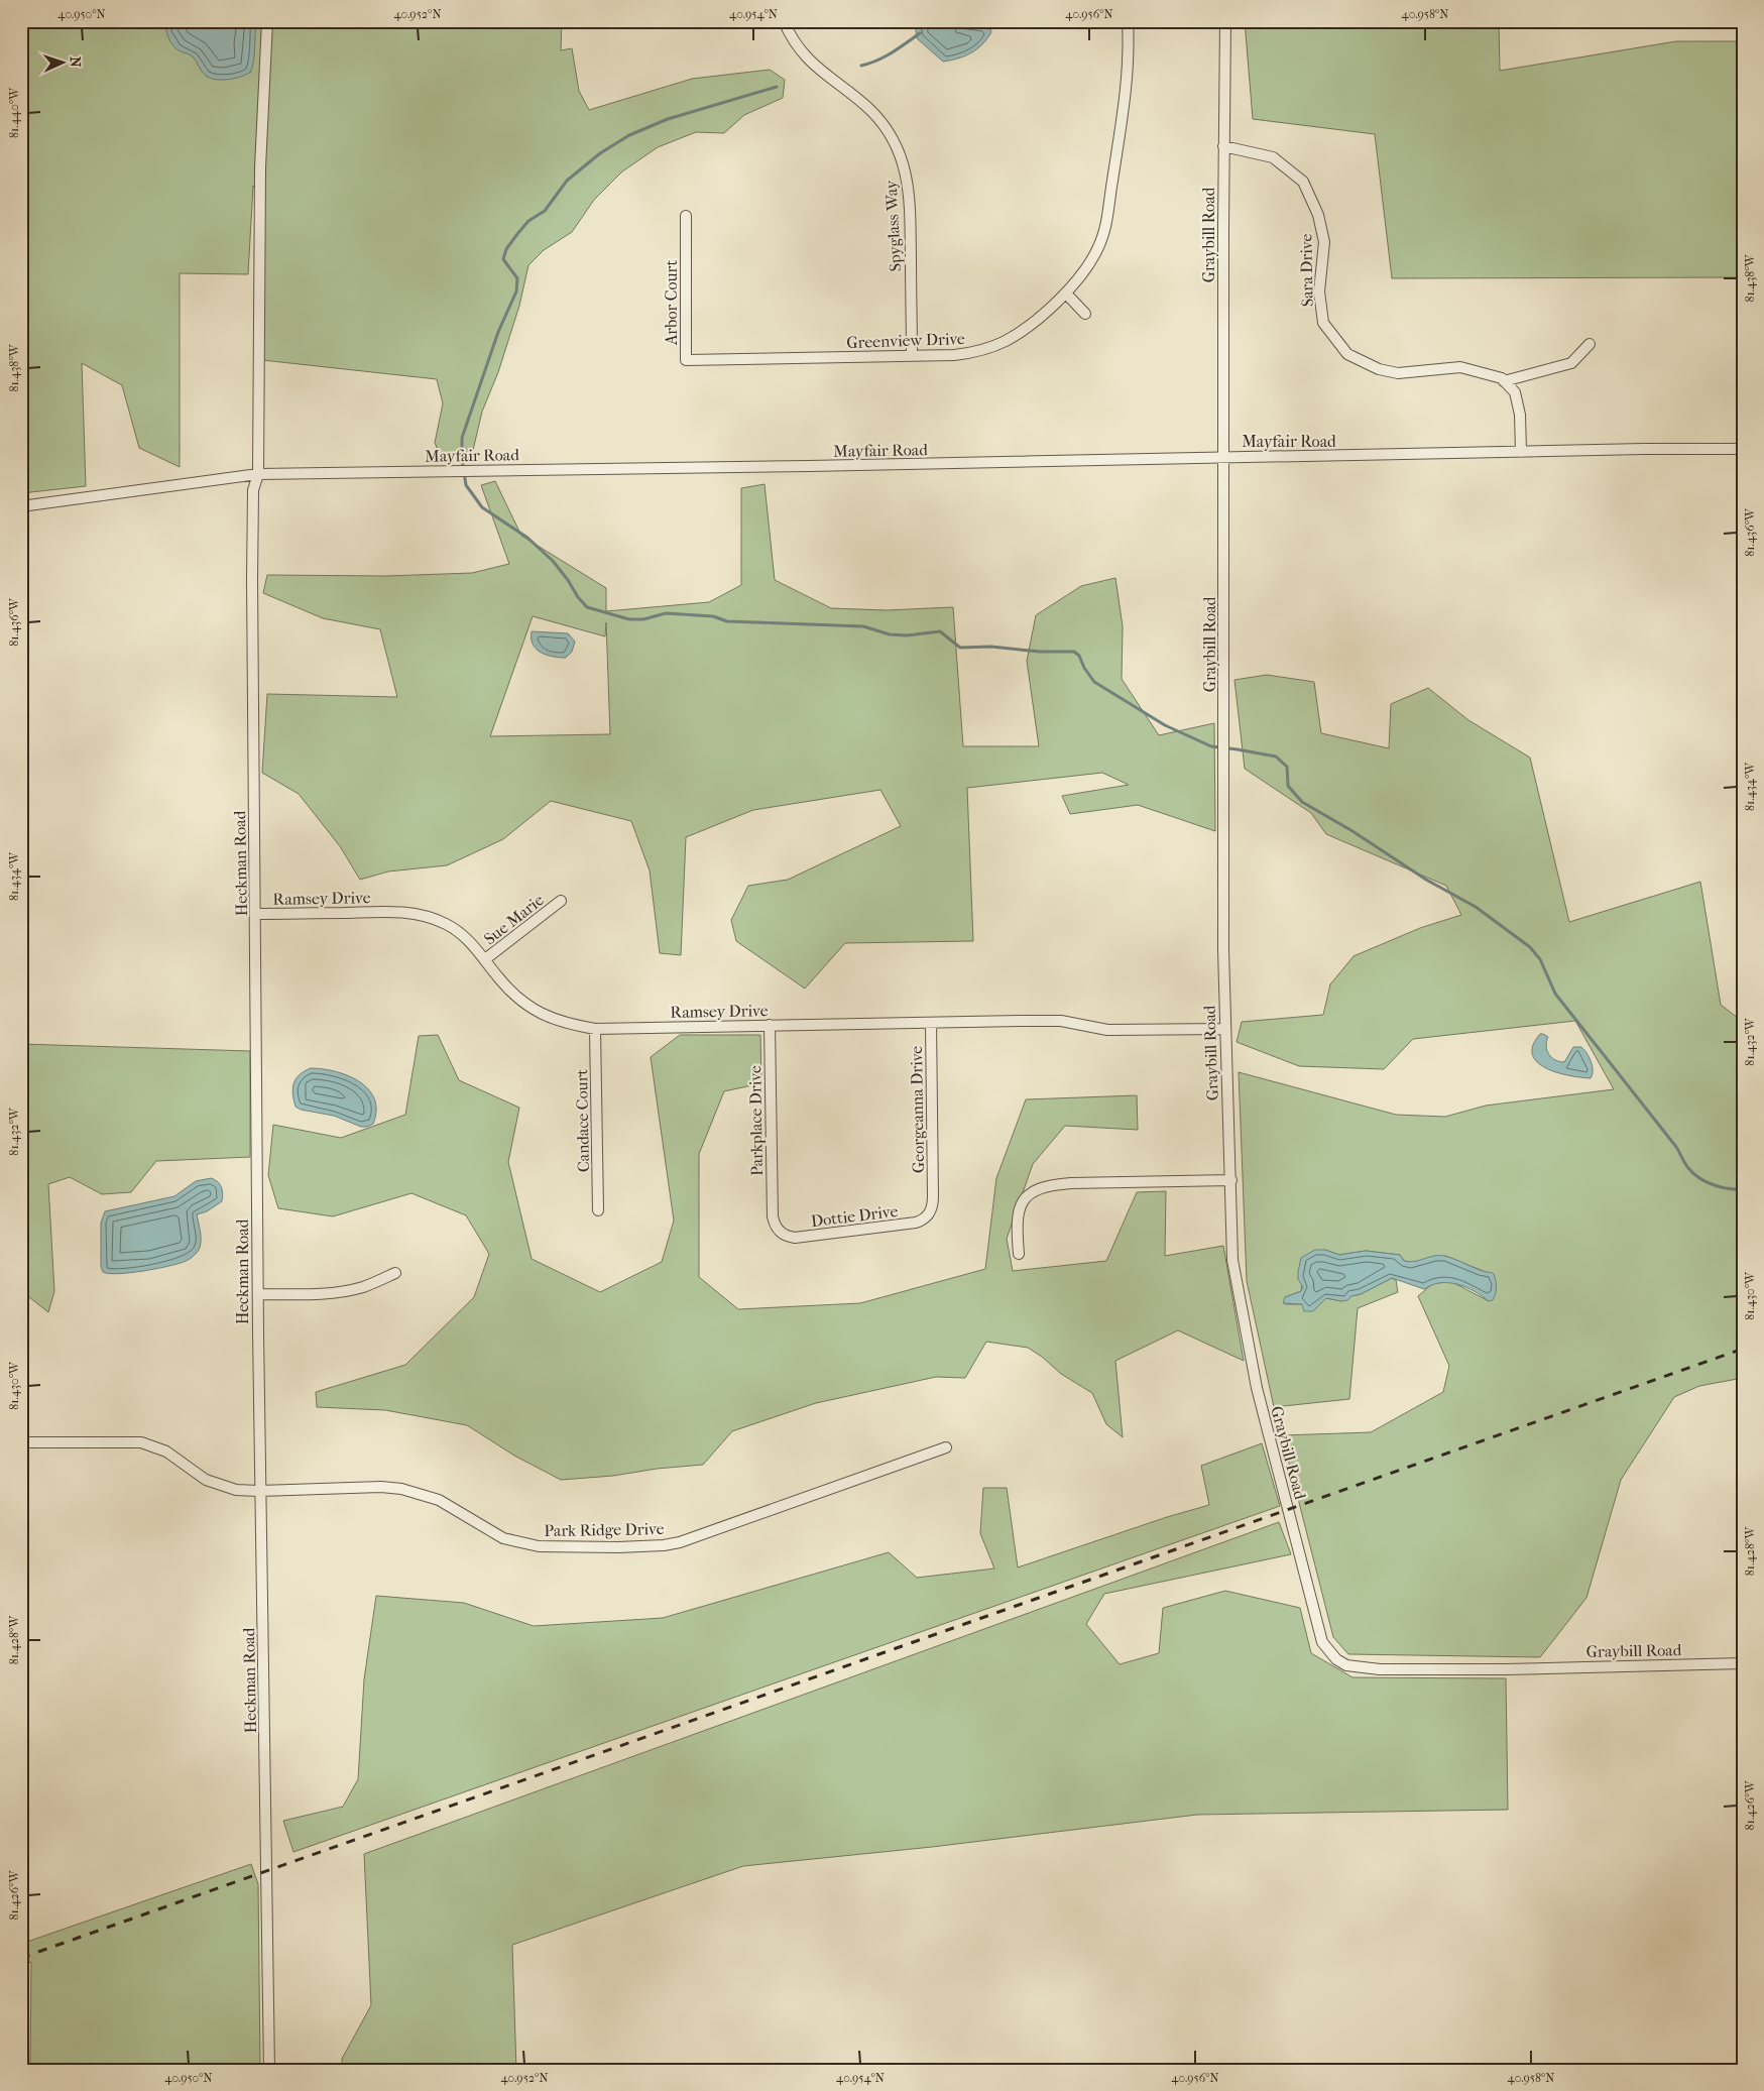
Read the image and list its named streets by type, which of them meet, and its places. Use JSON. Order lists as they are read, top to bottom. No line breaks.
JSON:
{"streets":{"street":["Spyglass Way","Graybill Road","Sara Drive","Arbor Court","Greenview Drive","Mayfair Road","Heckman Road","Ramsey Drive","Sue Marie","Georgeanna Drive","Candace Court","Parkplace Drive","Dottie Drive","Park Ridge Drive"]},"crossings":[["Spyglass Way","Greenview Drive"],["Graybill Road","Sara Drive"],["Graybill Road","Mayfair Road"],["Graybill Road","Ramsey Drive"],["Arbor Court","Greenview Drive"],["Mayfair Road","Heckman Road"],["Heckman Road","Ramsey Drive"],["Heckman Road","Park Ridge Drive"],["Ramsey Drive","Sue Marie"],["Ramsey Drive","Georgeanna Drive"],["Ramsey Drive","Candace Court"],["Ramsey Drive","Parkplace Drive"],["Georgeanna Drive","Dottie Drive"],["Parkplace Drive","Dottie Drive"]],"north":"right","coordinates":["40.950°N","40.952°N","40.954°N","40.956°N","40.958°N","81.440°W","81.438°W","81.436°W","81.434°W","81.432°W","81.430°W","81.428°W","81.426°W"]}
